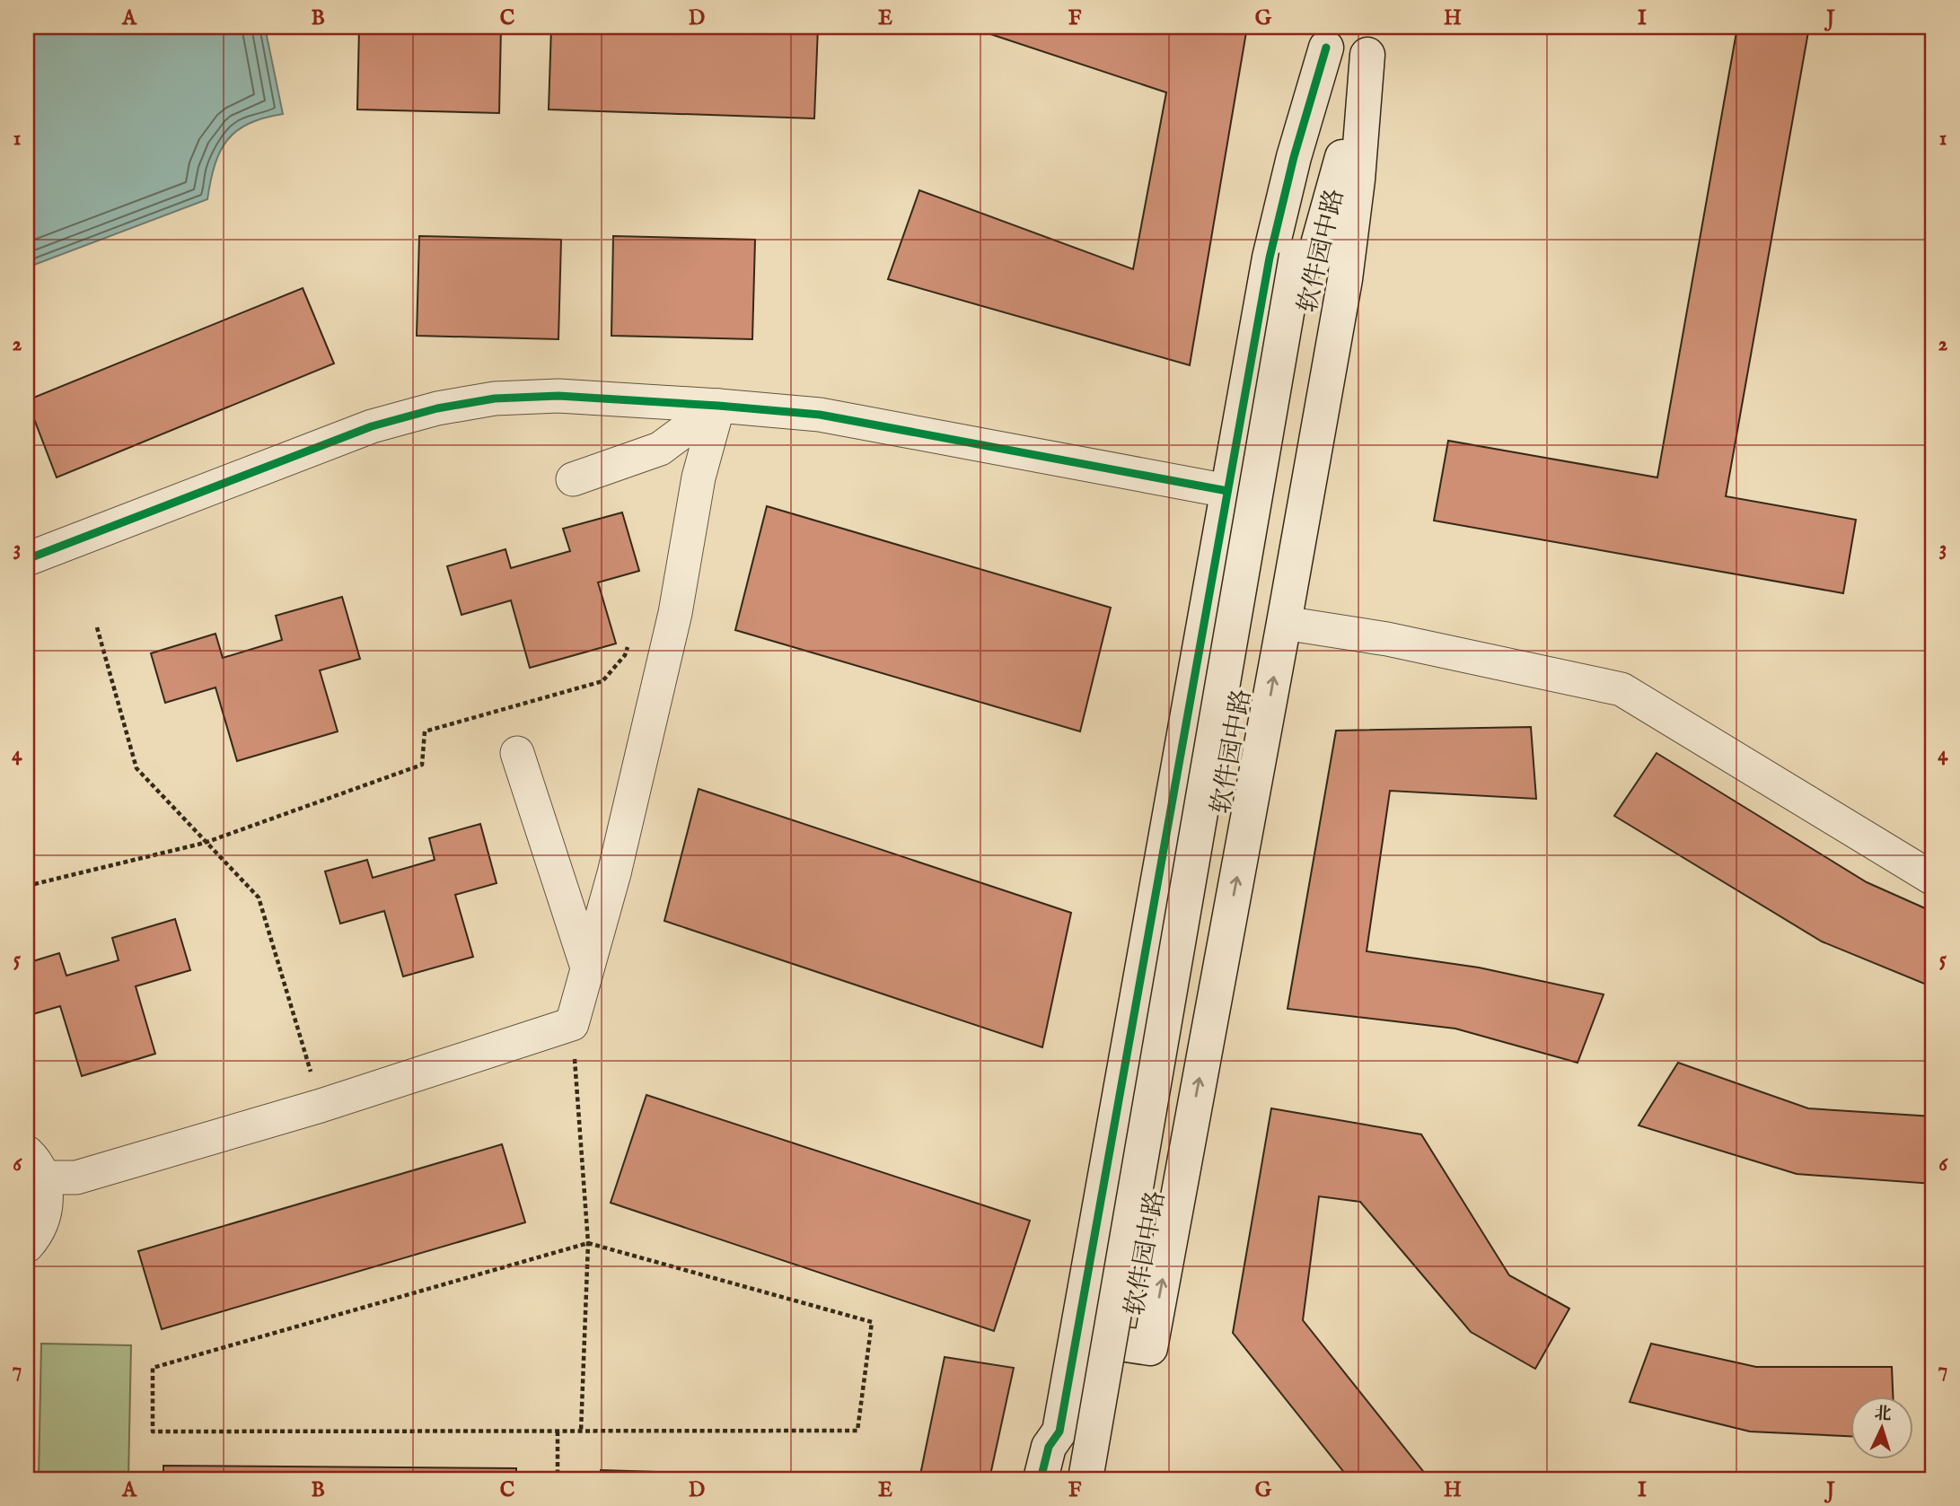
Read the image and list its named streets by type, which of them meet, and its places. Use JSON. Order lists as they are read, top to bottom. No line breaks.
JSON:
{"streets":{"street":["软件园中路"]},"north":"top","grid":{"columns":["A","B","C","D","E","F","G","H","I","J"],"rows":["1","2","3","4","5","6","7"]}}
